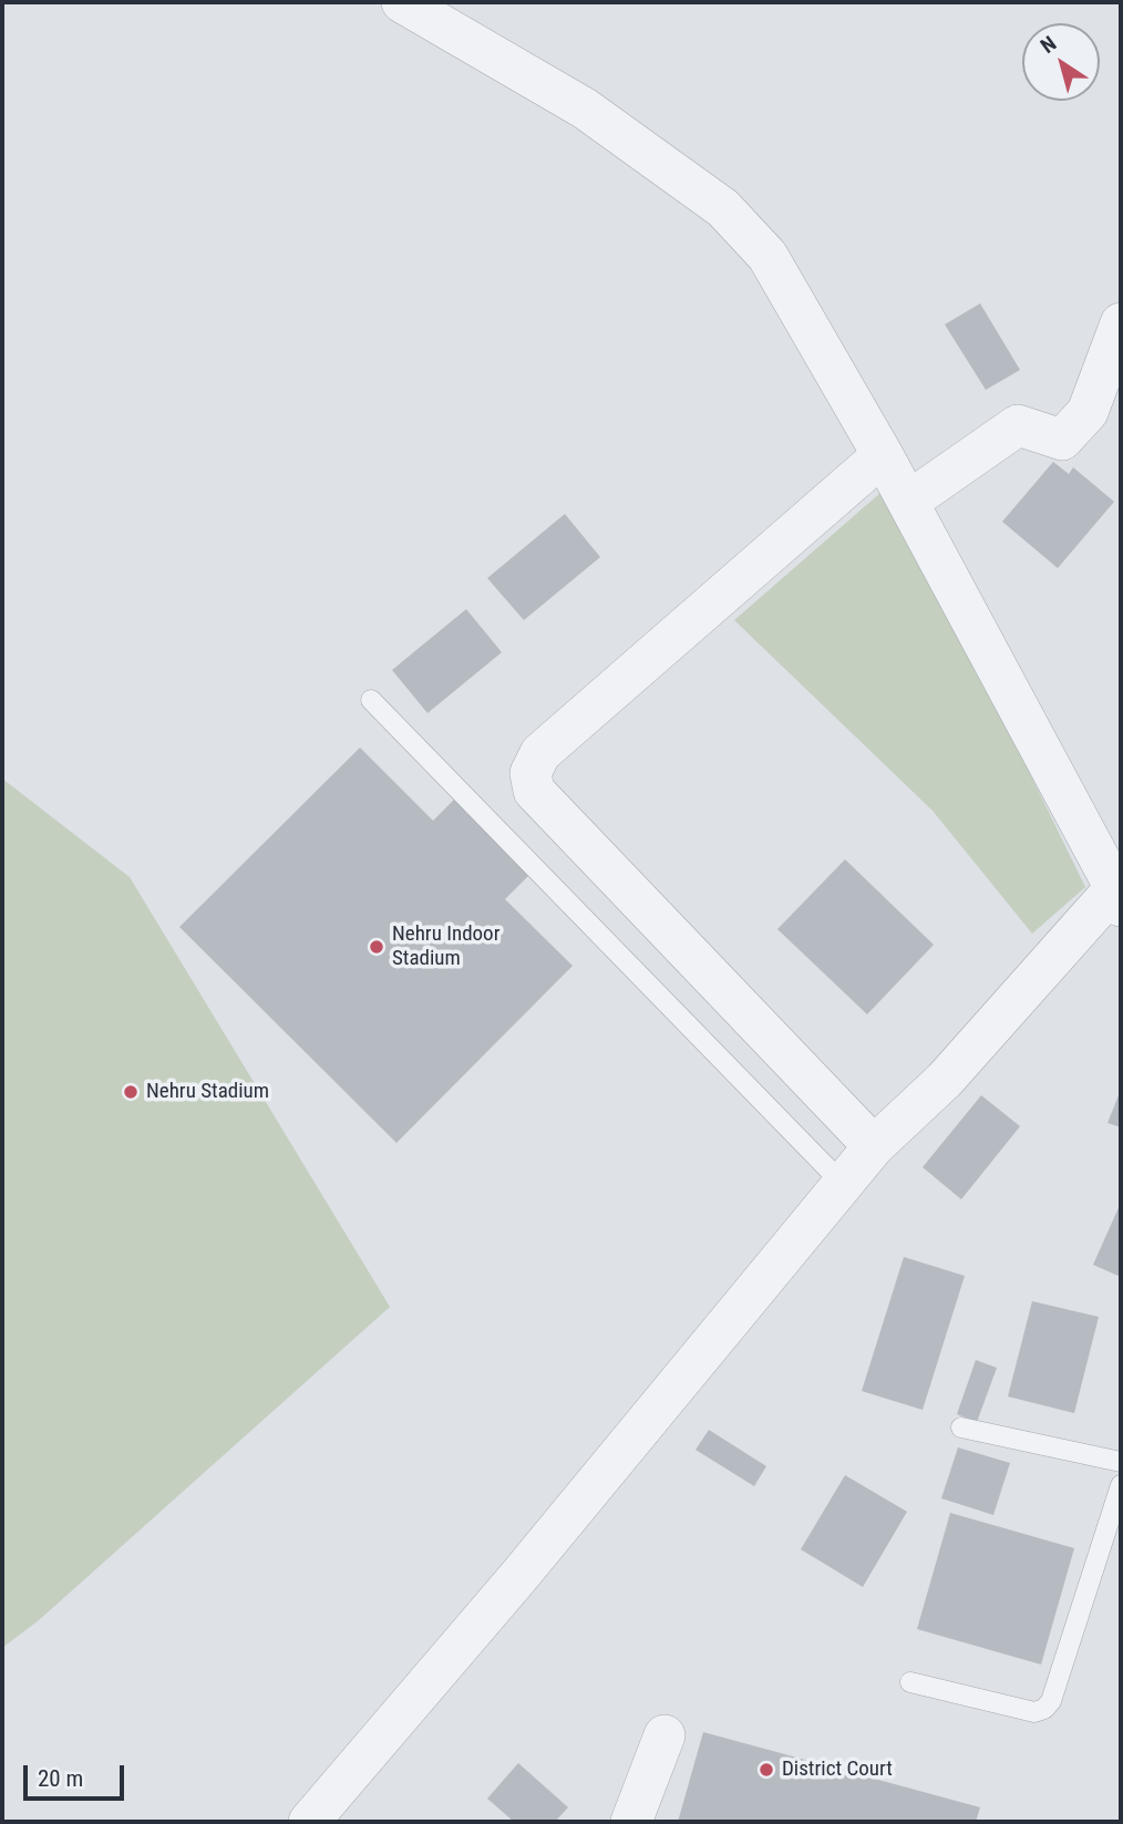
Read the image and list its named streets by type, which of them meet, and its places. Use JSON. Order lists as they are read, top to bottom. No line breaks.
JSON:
{"places":["Nehru Indoor Stadium","Nehru Stadium","District Court"],"scale_bar":"20 m","north":"top left"}
